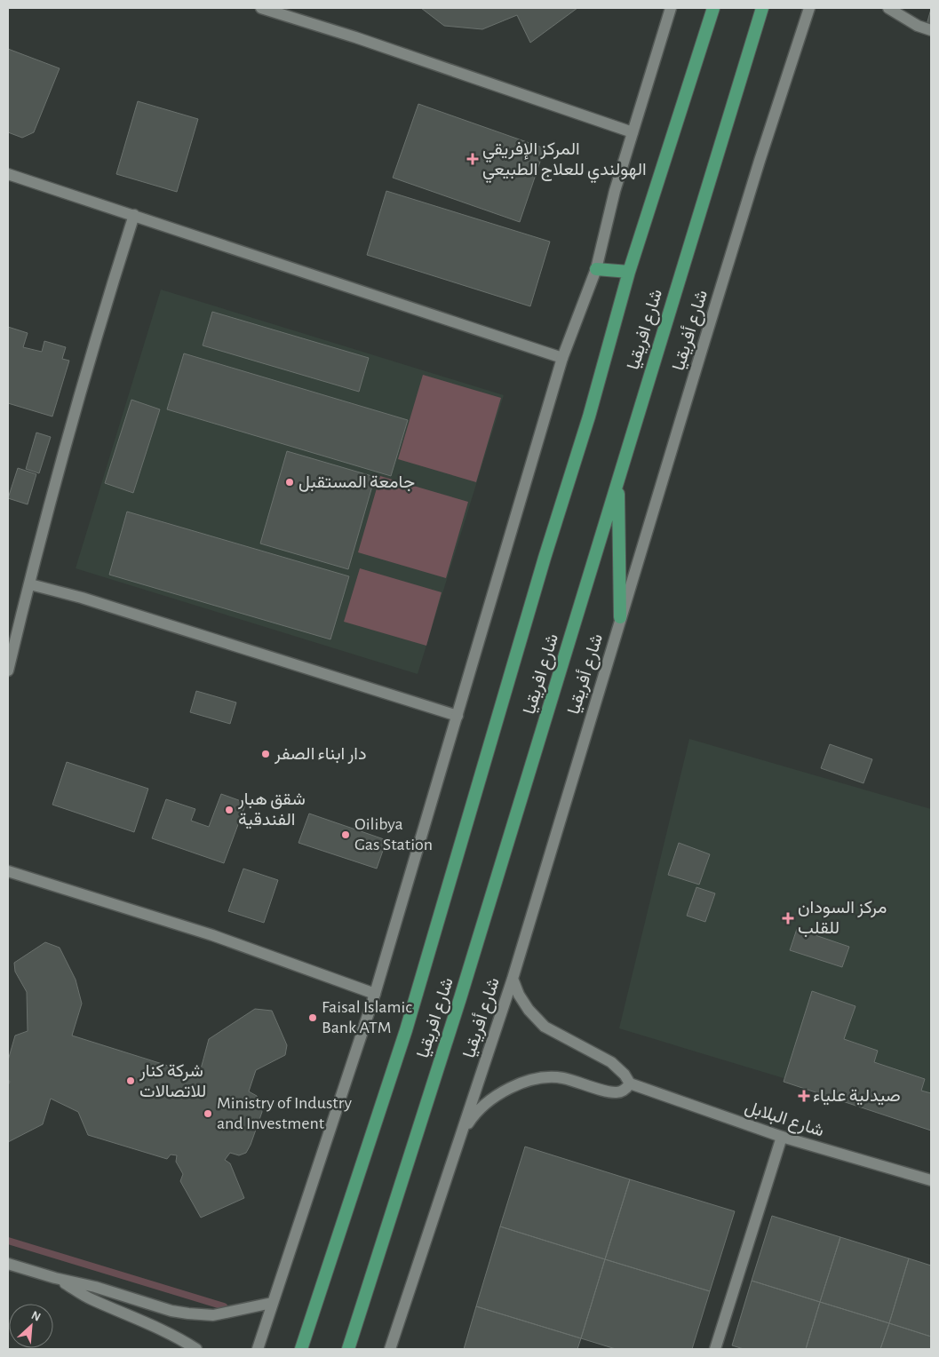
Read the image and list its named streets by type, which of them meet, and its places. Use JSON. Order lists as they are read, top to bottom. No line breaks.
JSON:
{"streets":{"highway":["شارع افريقيا"],"street":["شارع أفريقيا","شارع البلابل"]},"places":{"health":["المركز الإفريقي الهولندي للعلاج الطبيعي","مركز السودان للقلب","صيدلية علياء"],"other":["جامعة المستقبل","دار ابناء الصفر","شقق هبار الفندقية","Oilibya Gas Station","Faisal Islamic Bank ATM","شركة كنار للاتصالات","Ministry of Industry and Investment"]},"north":"top right"}
